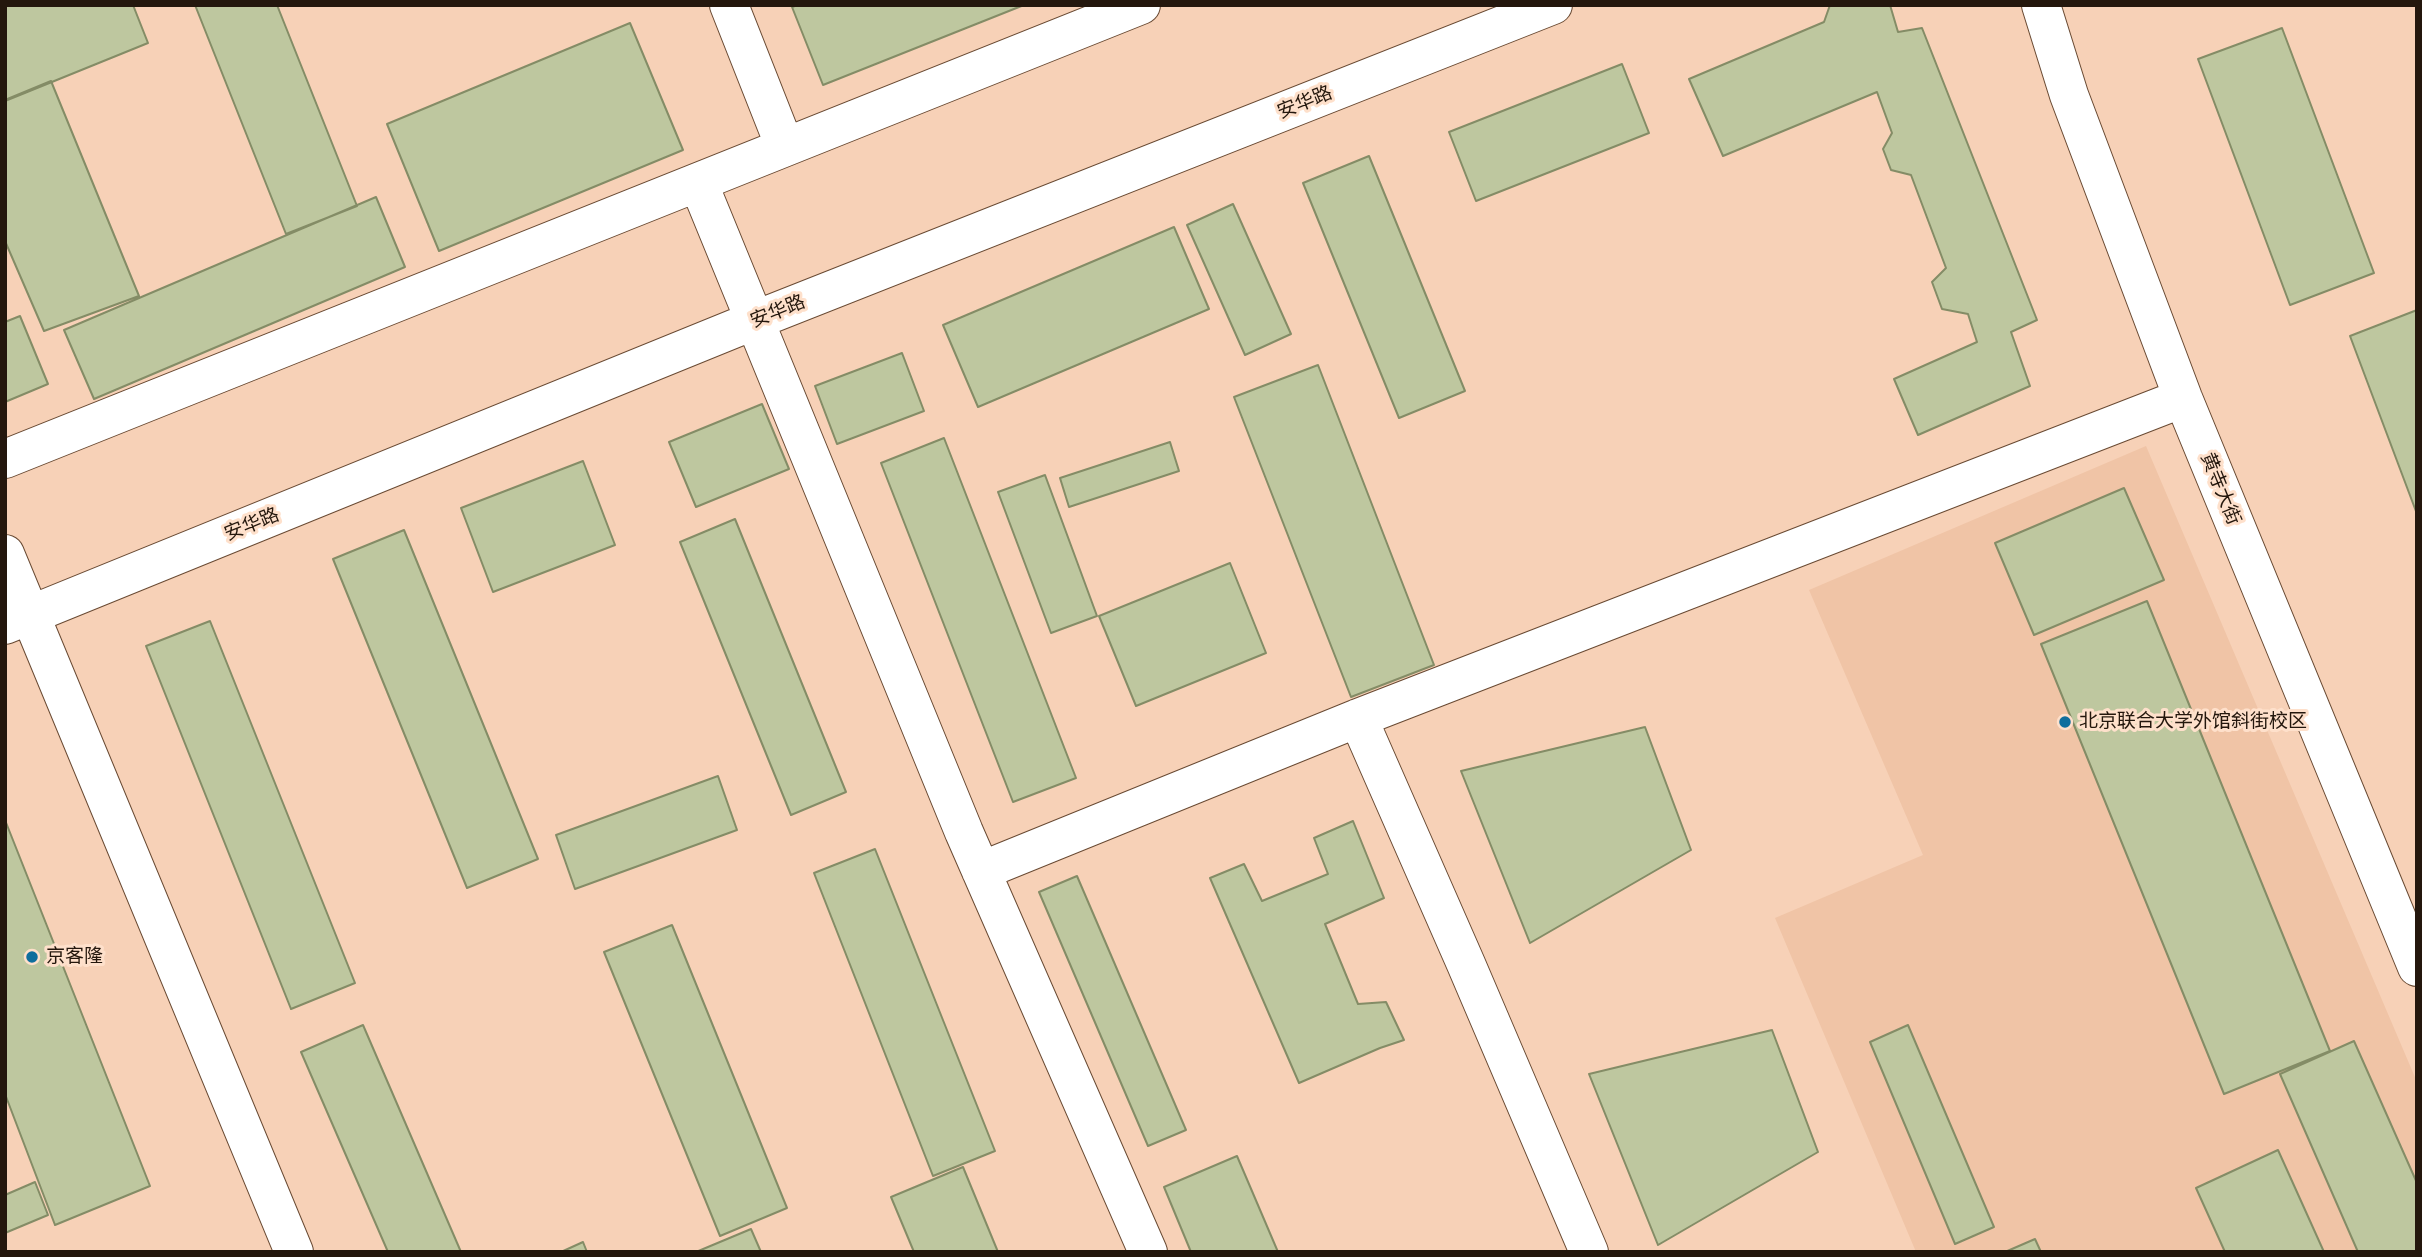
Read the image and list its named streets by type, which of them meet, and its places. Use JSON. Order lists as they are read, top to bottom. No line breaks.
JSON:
{"streets":{"street":["安华路","黄寺大街"]},"places":["北京联合大学外馆斜街校区","京客隆"]}
